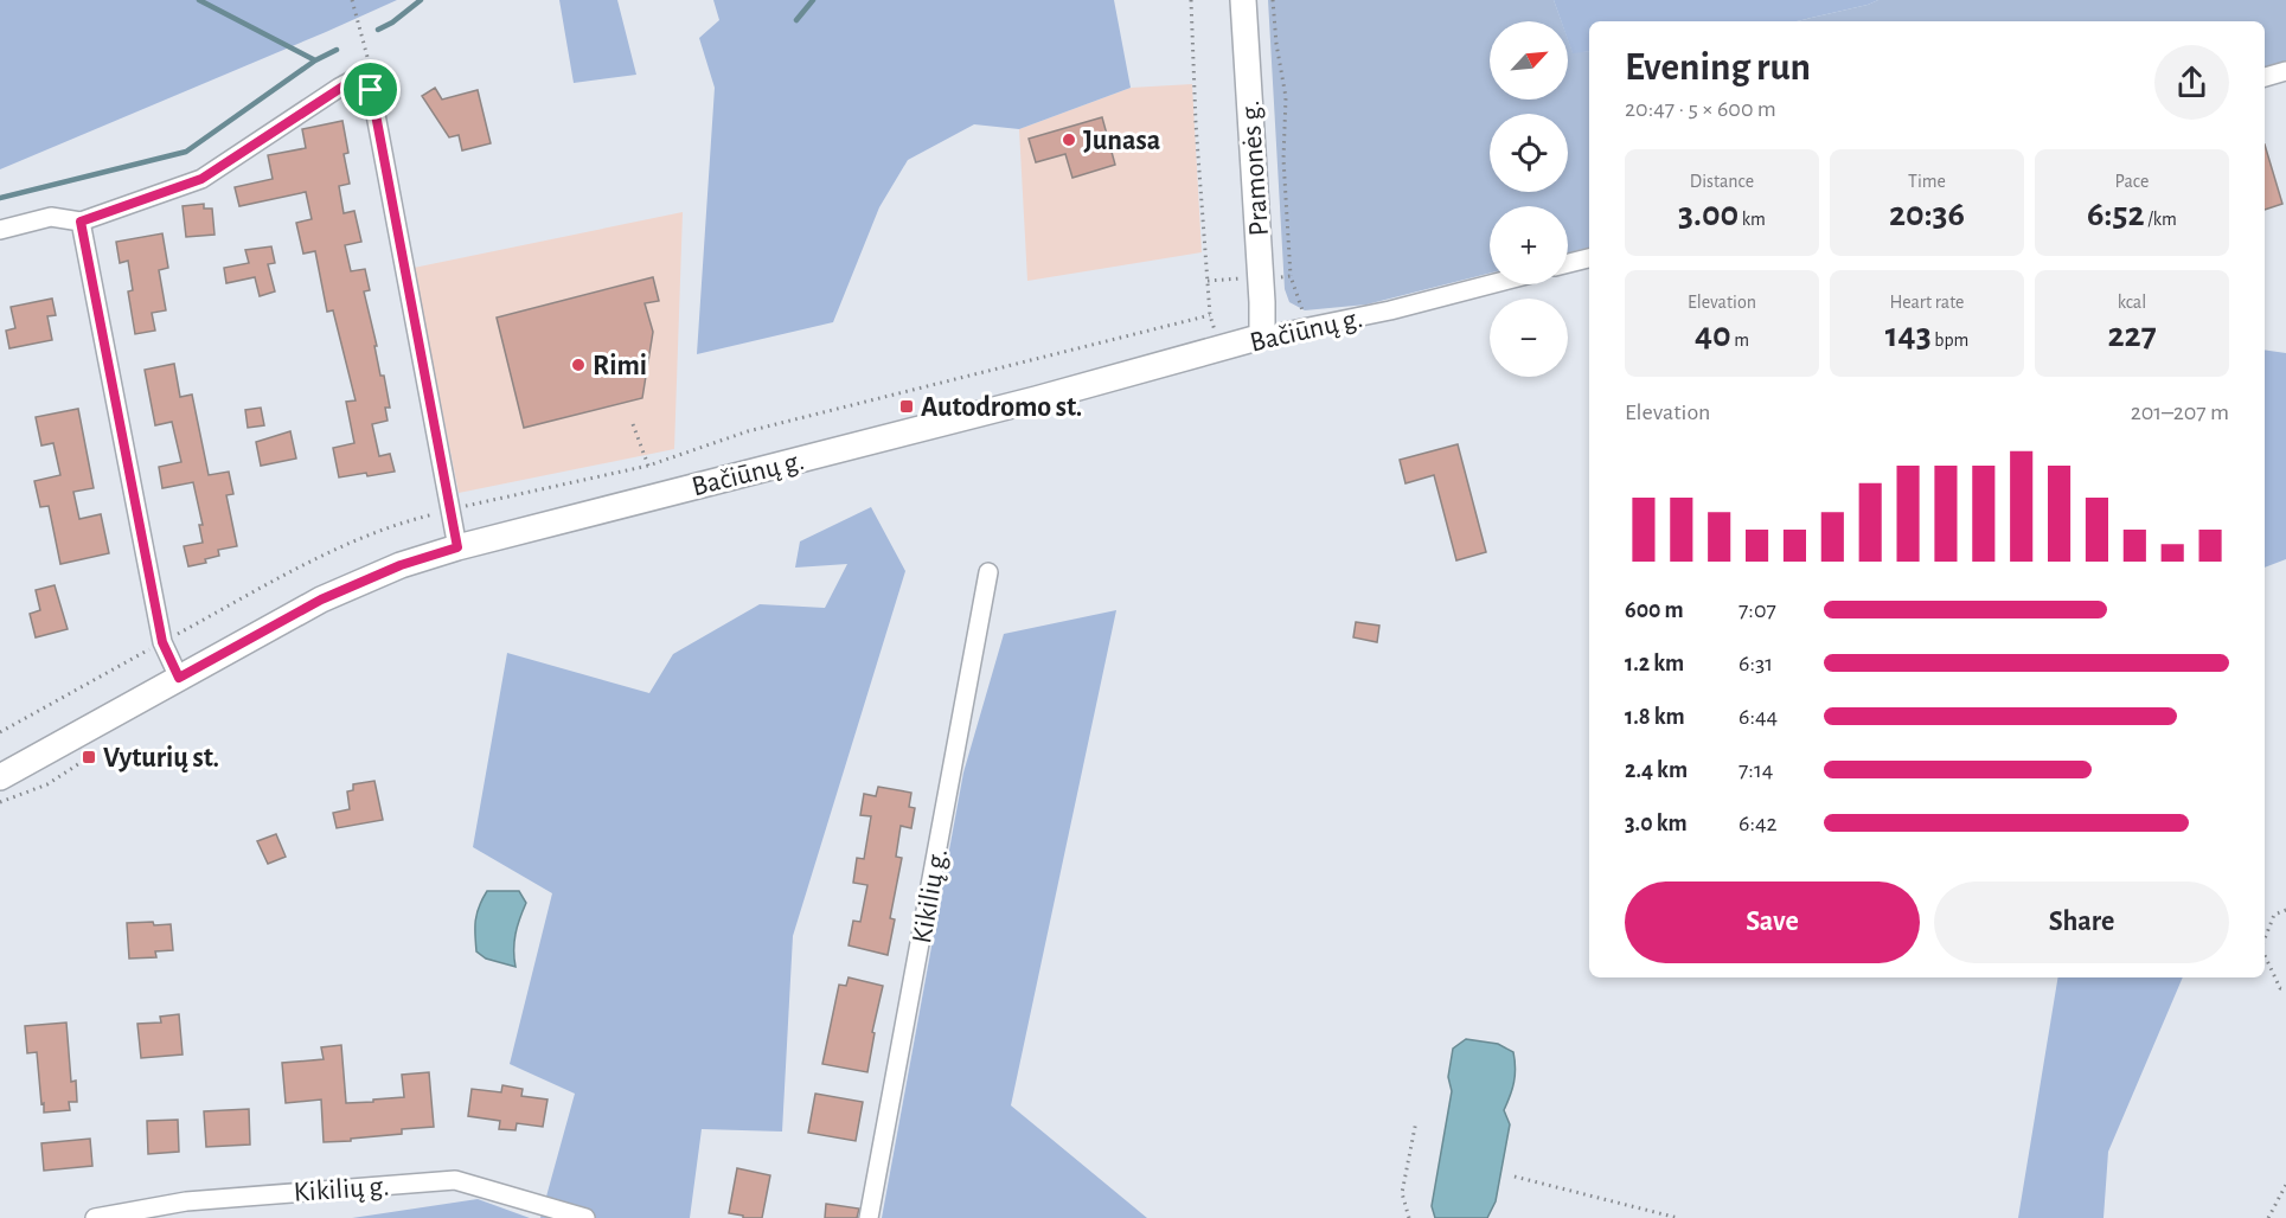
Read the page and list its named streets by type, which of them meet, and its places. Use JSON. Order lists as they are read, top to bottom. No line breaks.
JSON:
{"streets":{"main road":["Pramonės g.","Bačiūnų g."],"street":["Kikilių g."]},"crossings":[["Pramonės g.","Bačiūnų g."]],"places":{"other":["Junasa","Rimi"],"transit":["Autodromo st.","Vyturių st."]},"north":"top right","page":{"map_buttons":["+","−"],"heading":["Evening run","20:47 · 5 × 600 m"],"stats":[["Distance","3.00 km"],["Time","20:36"],["Pace","6:52 /km"],["Elevation","40 m"],["Heart rate","143 bpm"],["kcal","227"]],"chart":["Elevation","201–207 m"],"list":[{"name":"600 m","note":"7:07"},{"name":"1.2 km","note":"6:31"},{"name":"1.8 km","note":"6:44"},{"name":"2.4 km","note":"7:14"},{"name":"3.0 km","note":"6:42"}],"buttons":["Save","Share"]}}
